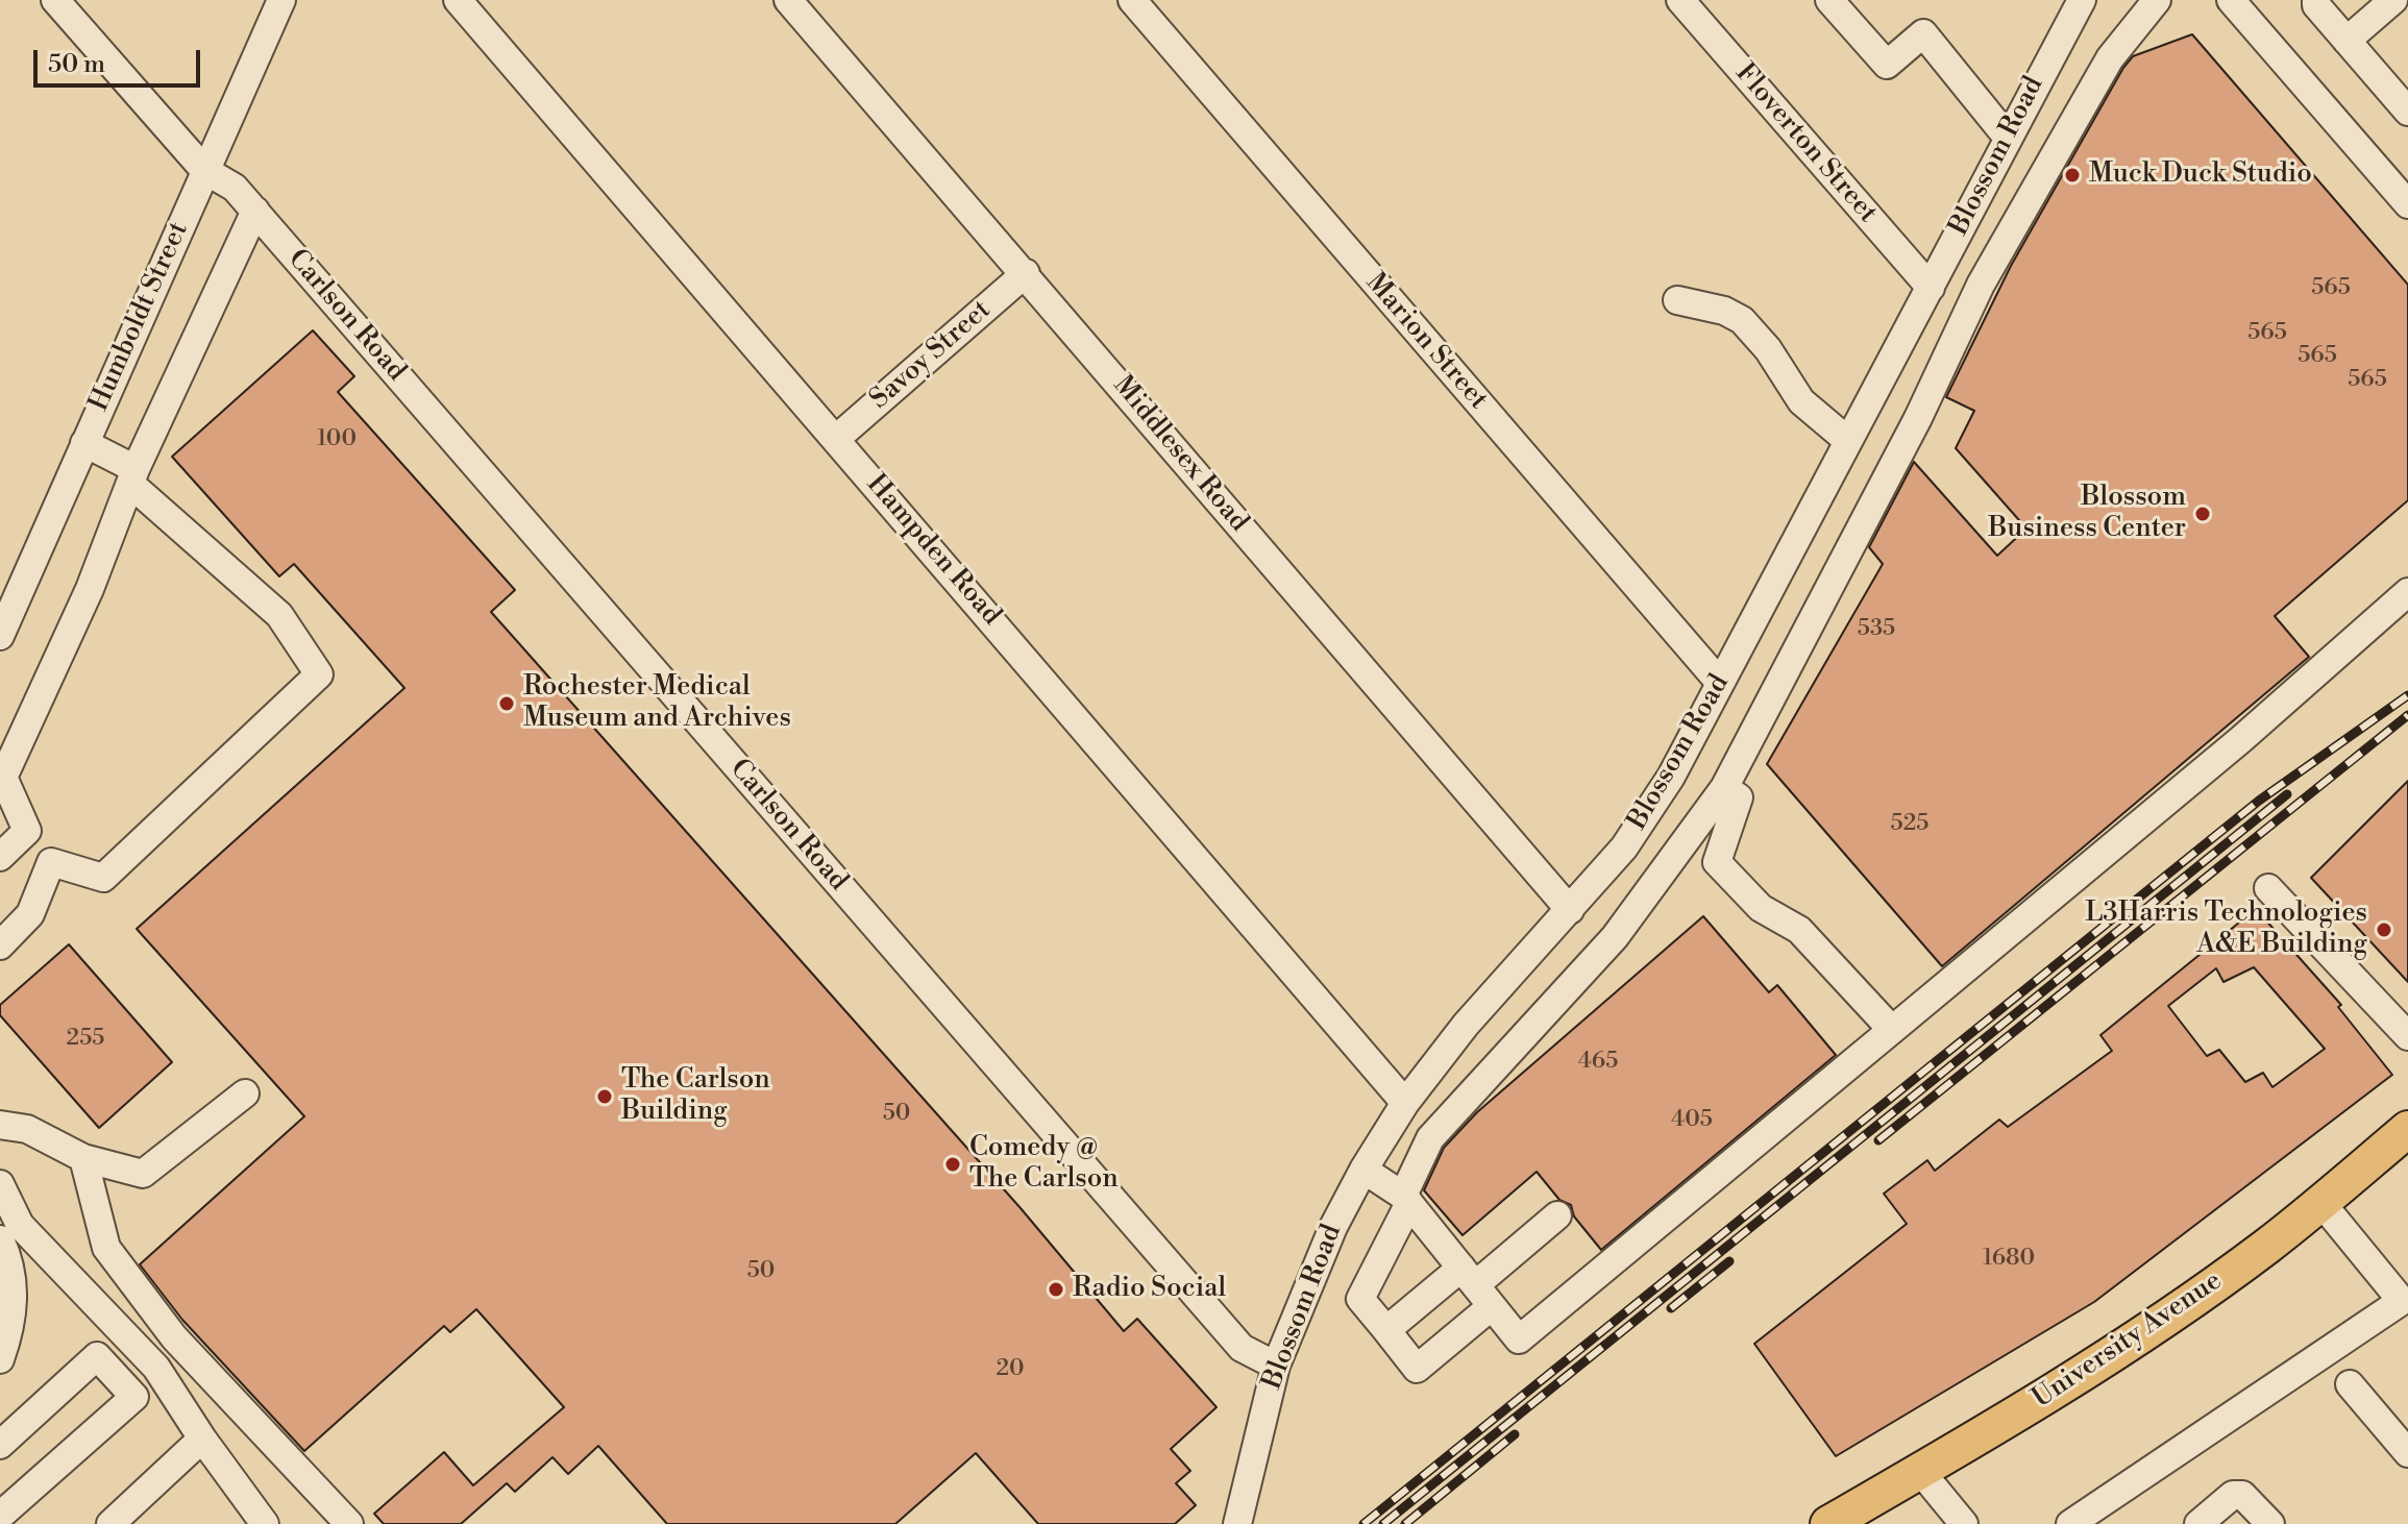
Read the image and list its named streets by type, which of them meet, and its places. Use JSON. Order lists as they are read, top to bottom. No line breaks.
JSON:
{"streets":{"main road":["University Avenue"],"street":["Floverton Street","Blossom Road","Carlson Road","Humboldt Street","Marion Street","Savoy Street","Middlesex Road","Hampden Road"]},"crossings":[["Floverton Street","Blossom Road"],["Blossom Road","Carlson Road"],["Blossom Road","Marion Street"],["Blossom Road","Middlesex Road"],["Blossom Road","Hampden Road"],["Carlson Road","Humboldt Street"],["Savoy Street","Middlesex Road"],["Savoy Street","Hampden Road"]],"places":["Muck Duck Studio","Blossom Business Center","Rochester Medical Museum and Archives","L3Harris Technologies A&E Building","The Carlson Building","Comedy @ The Carlson","Radio Social"],"house_numbers":["565","565","565","565","100","535","525","255","465","50","405","1680","50","20"],"scale_bar":"50 m"}
